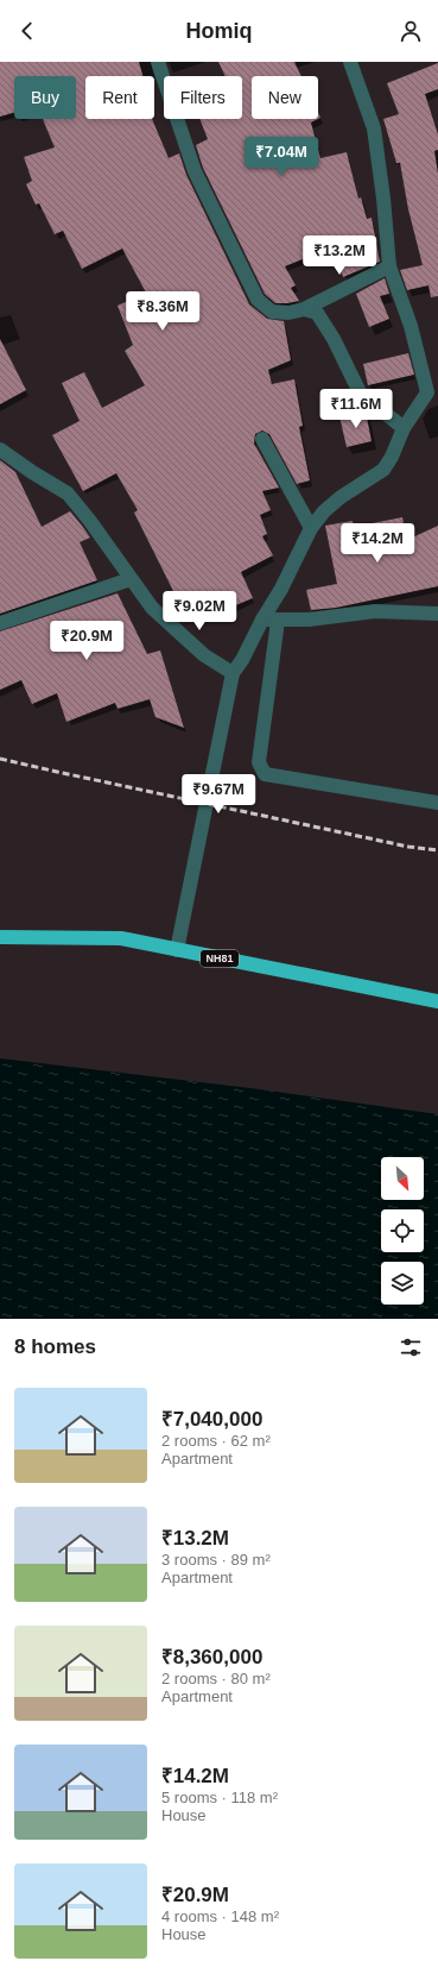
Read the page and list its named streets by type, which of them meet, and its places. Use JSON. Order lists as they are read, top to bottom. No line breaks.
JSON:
{"streets":{"highway":["NH81"]},"north":"bottom right","page":{"header":"Homiq","chip":["Buy","Rent","Filters","New"],"price":["₹7.04M","₹13.2M","₹8.36M","₹11.6M","₹14.2M","₹9.02M","₹20.9M","₹9.67M"],"heading":"8 homes","list":[{"name":"₹7,040,000","note":"2 rooms · 62 m² · Apartment"},{"name":"₹13.2M","note":"3 rooms · 89 m² · Apartment"},{"name":"₹8,360,000","note":"2 rooms · 80 m² · Apartment"},{"name":"₹14.2M","note":"5 rooms · 118 m² · House"},{"name":"₹20.9M","note":"4 rooms · 148 m² · House"}]}}
